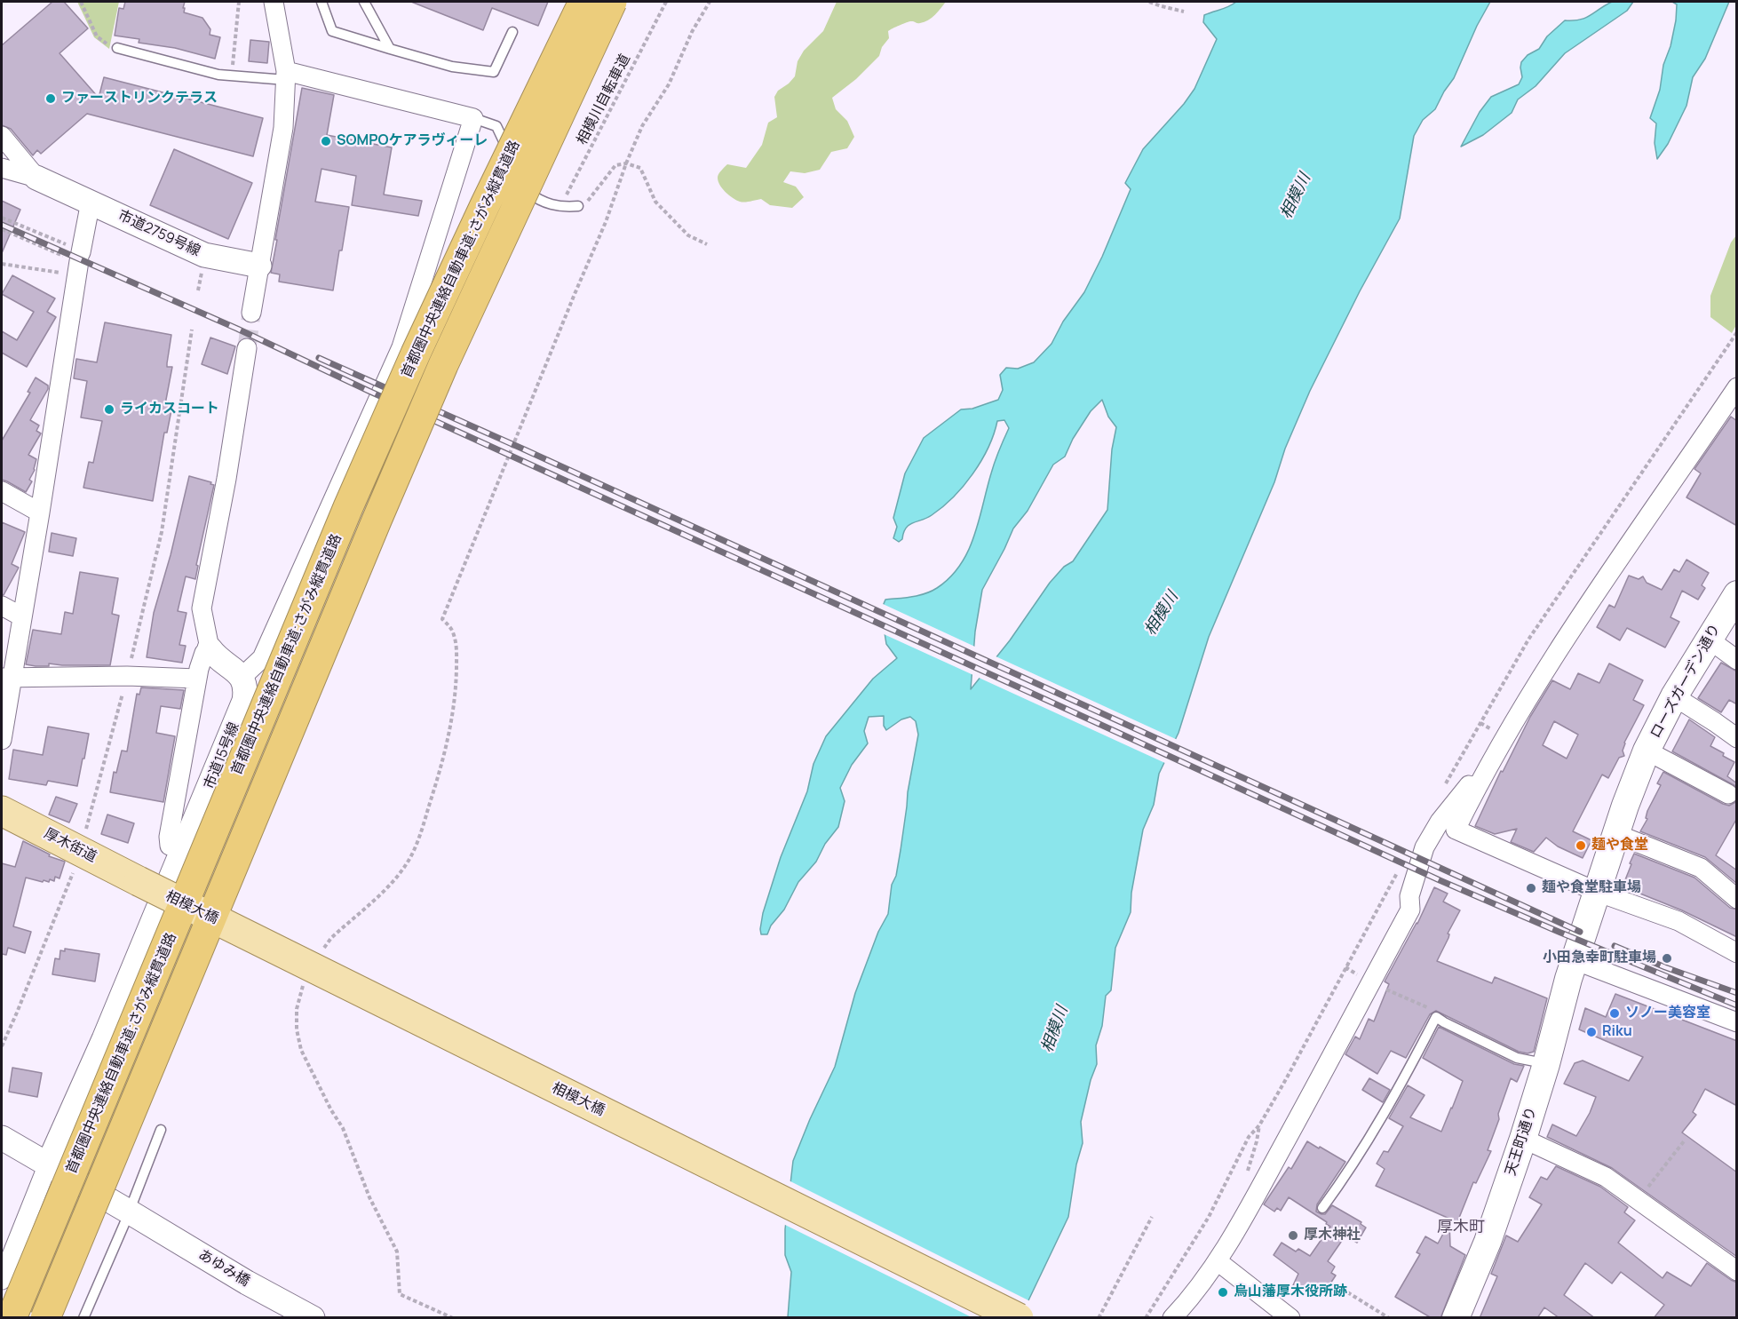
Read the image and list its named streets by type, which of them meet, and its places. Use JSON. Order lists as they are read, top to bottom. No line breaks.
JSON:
{"streets":{"highway":["首都圏中央連絡自動車道;さがみ縦貫道路"],"main road":["ローズガーデン通り","厚木街道","相模大橋","天王町通り"],"street":["市道2759号線","市道15号線","あゆみ橋"],"path":["相模川自転車道"]},"crossings":[["ローズガーデン通り","天王町通り"],["市道15号線","あゆみ橋"],["厚木街道","相模大橋"]],"districts":["厚木町"],"water":["相模川"],"places":["ファーストリンクテラス","SOMPOケアラヴィーレ","ライカスコート","麺や食堂","麺や食堂駐車場","小田急幸町駐車場","ソノー美容室","Riku","厚木神社","烏山藩厚木役所跡"]}
